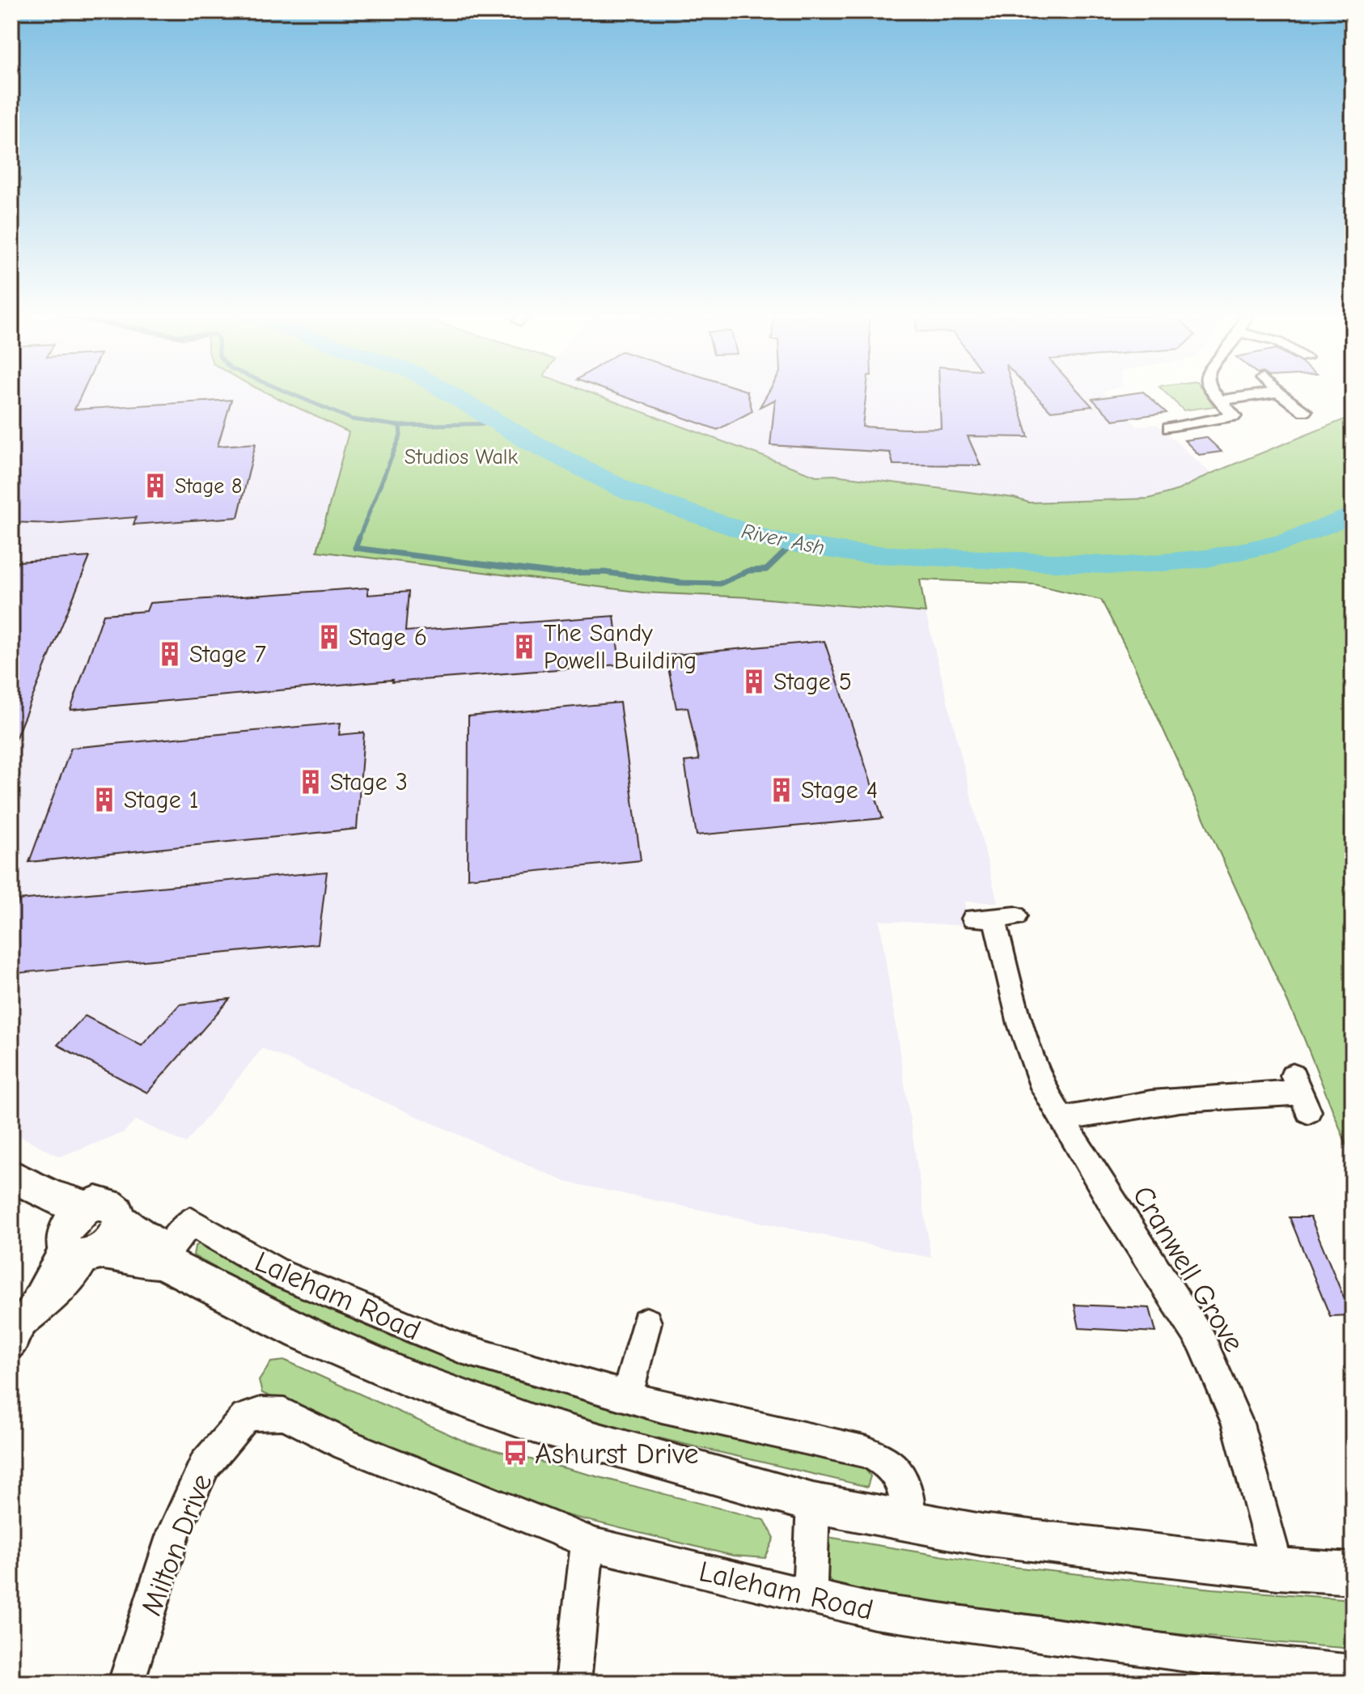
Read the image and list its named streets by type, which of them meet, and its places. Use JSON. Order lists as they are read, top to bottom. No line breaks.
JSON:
{"streets":{"main road":["Laleham Road"],"street":["Cranwell Grove","Milton Drive"]},"crossings":[["Cranwell Grove","Laleham Road"],["Laleham Road","Milton Drive"]],"water":["River Ash"],"parks":["Studios Walk"],"places":{"building":["Stage 8","Stage 6","The Sandy Powell Building","Stage 7","Stage 5","Stage 3","Stage 4","Stage 1"],"bus stop":["Ashurst Drive"]}}
